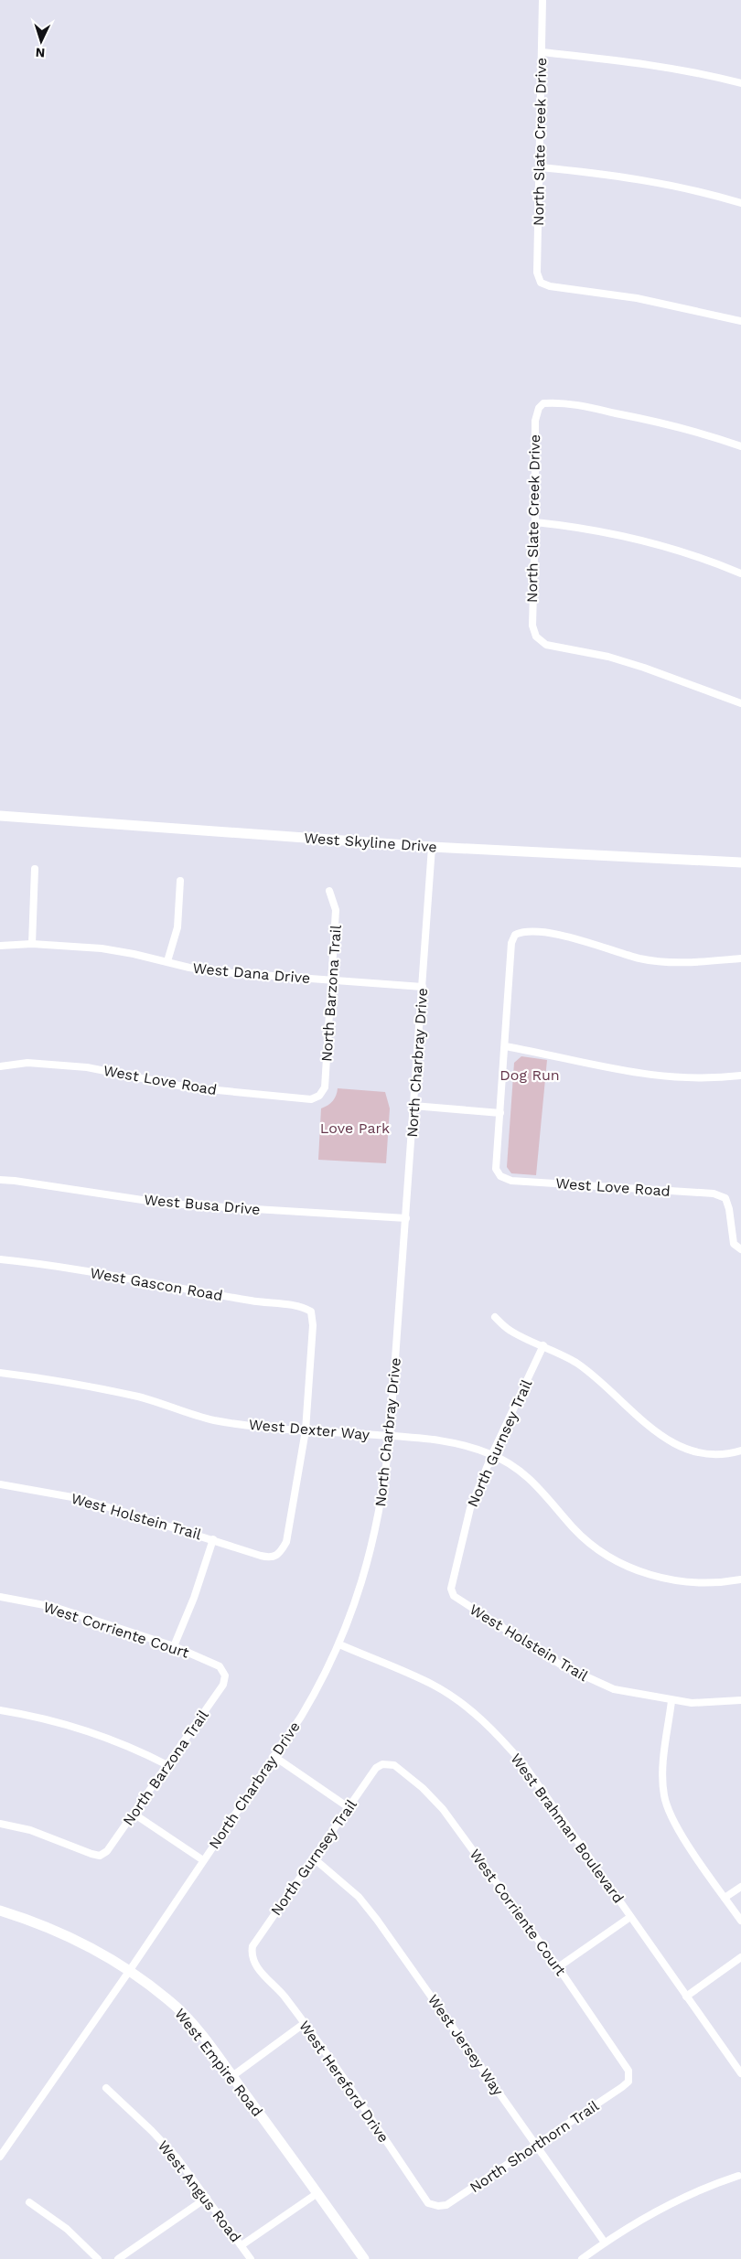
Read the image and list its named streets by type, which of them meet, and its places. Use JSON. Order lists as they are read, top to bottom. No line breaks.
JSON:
{"streets":{"street":["North Slate Creek Drive","West Skyline Drive","West Dana Drive","North Barzona Trail","North Charbray Drive","West Love Road","West Busa Drive","West Gascon Road","West Dexter Way","North Gurnsey Trail","West Holstein Trail","West Corriente Court","West Brahman Boulevard","West Jersey Way","West Empire Road","West Hereford Drive","North Shorthorn Trail","West Angus Road"]},"crossings":[["West Skyline Drive","North Charbray Drive"],["West Dana Drive","North Barzona Trail"],["West Dana Drive","North Charbray Drive"],["North Barzona Trail","West Love Road"],["North Barzona Trail","West Corriente Court"],["North Charbray Drive","West Busa Drive"],["North Charbray Drive","West Dexter Way"],["North Charbray Drive","West Brahman Boulevard"],["North Charbray Drive","West Empire Road"],["West Gascon Road","West Dexter Way"],["West Gascon Road","West Holstein Trail"],["West Dexter Way","North Gurnsey Trail"],["West Dexter Way","West Holstein Trail"],["North Gurnsey Trail","West Holstein Trail"],["North Gurnsey Trail","West Corriente Court"],["North Gurnsey Trail","West Jersey Way"],["North Gurnsey Trail","West Hereford Drive"],["West Corriente Court","North Shorthorn Trail"],["West Jersey Way","North Shorthorn Trail"],["West Hereford Drive","North Shorthorn Trail"]],"parks":["Dog Run","Love Park"],"north":"bottom"}
